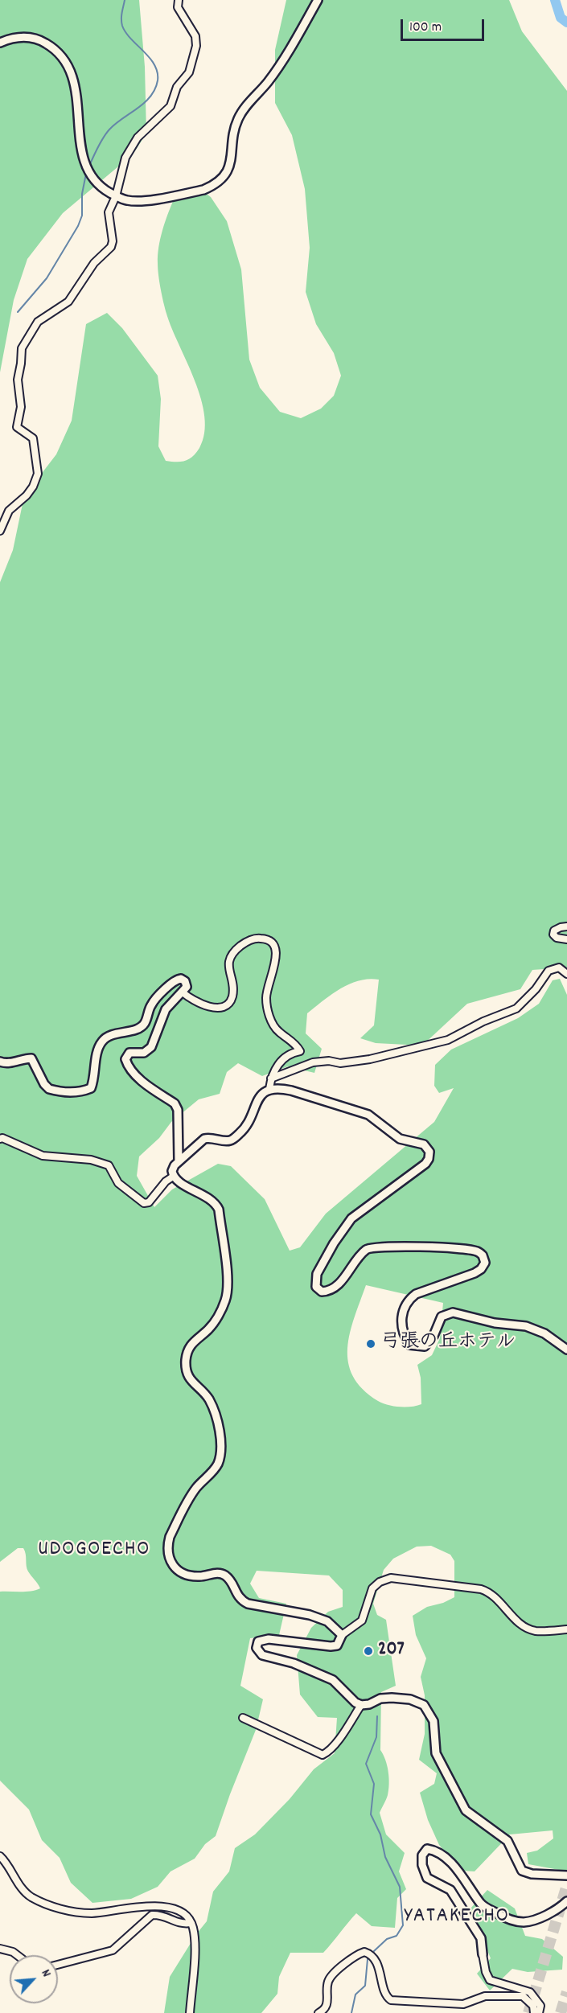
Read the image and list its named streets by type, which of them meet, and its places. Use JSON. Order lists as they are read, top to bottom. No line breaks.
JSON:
{"districts":["UDOGOECHO","YATAKECHO"],"places":["弓張の丘ホテル","207"],"scale_bar":"100 m","north":"top right"}
